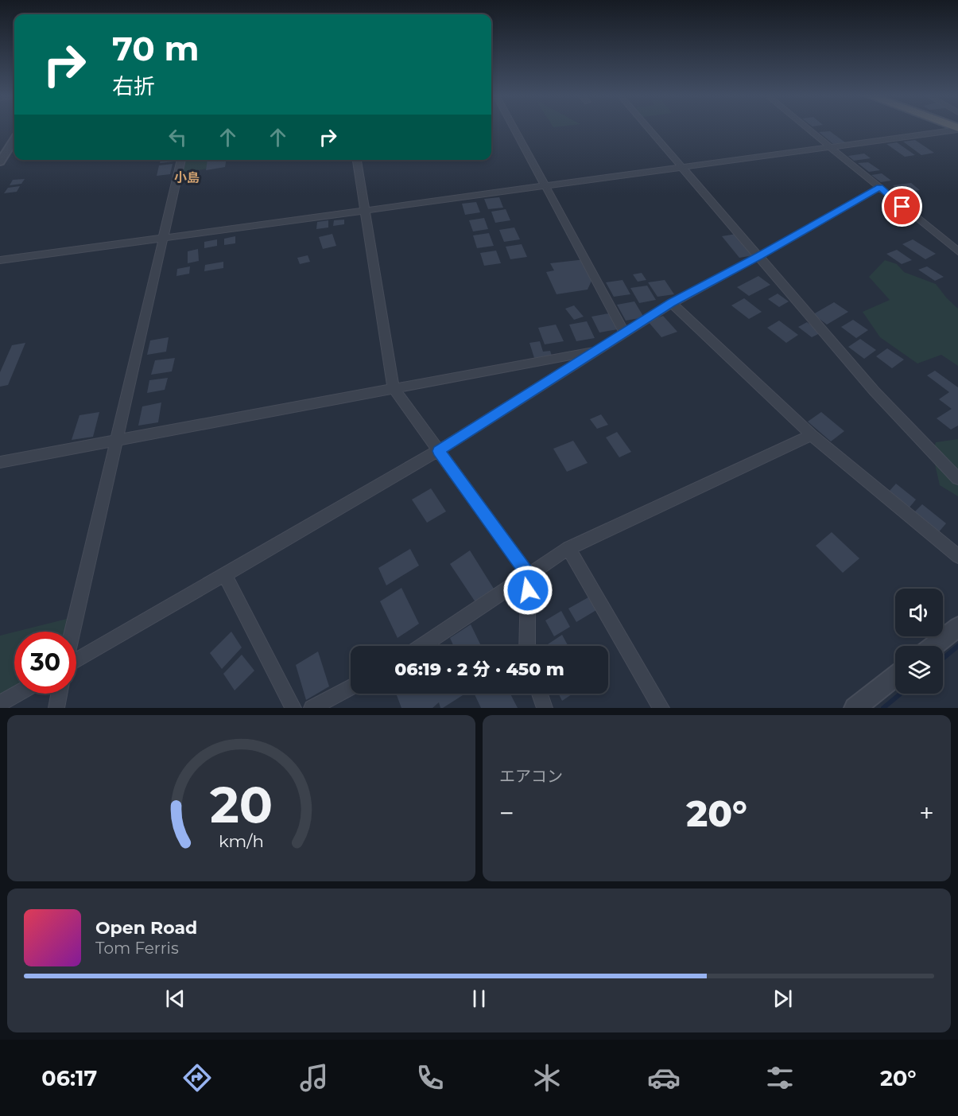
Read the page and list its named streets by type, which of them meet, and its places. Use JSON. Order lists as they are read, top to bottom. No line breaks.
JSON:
{"districts":["小島"],"page":{"turn":["70 m","右折"],"limit":"30","trip":"06:19 · 2 分 · 450 m","tile":"エアコン","heat":["−","20°","+"],"song":["Open Road","Tom Ferris"],"tabs":["06:17","20°"],"gauge":["20","km/h"]}}
